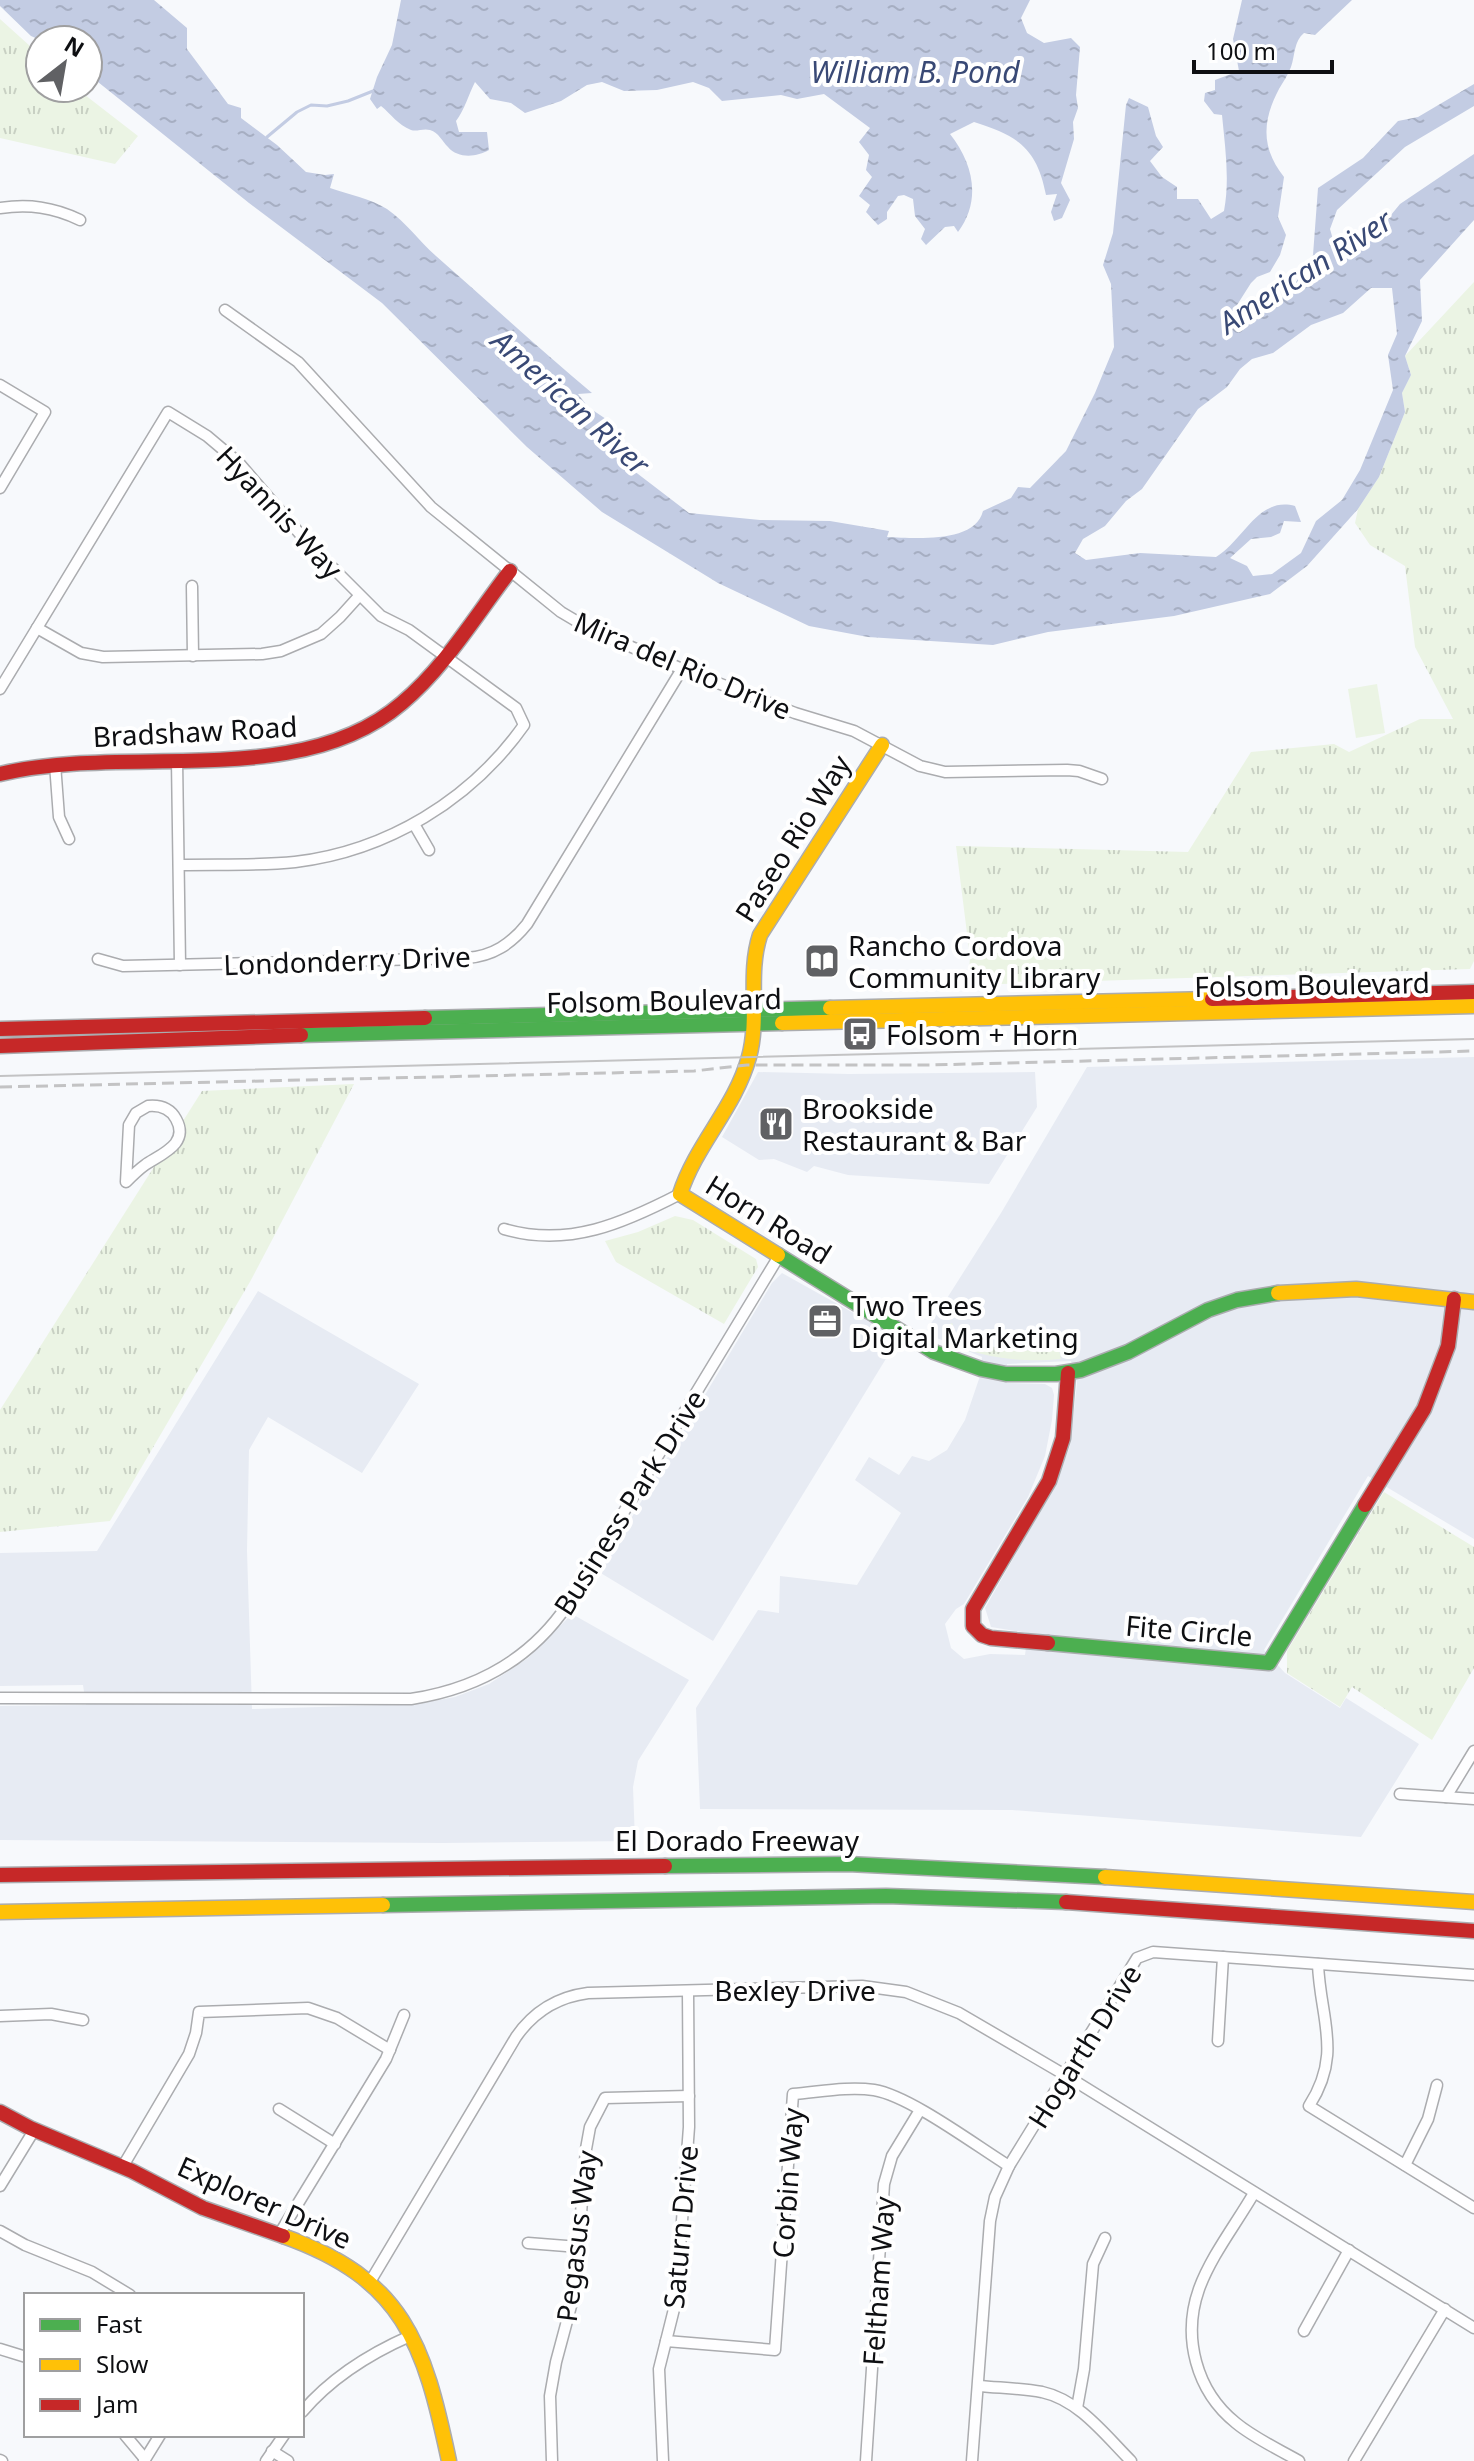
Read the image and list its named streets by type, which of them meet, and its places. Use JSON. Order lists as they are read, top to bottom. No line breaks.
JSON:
{"streets":{"main road":["Bradshaw Road","Paseo Rio Way","Folsom Boulevard","Horn Road","Fite Circle","El Dorado Freeway","Explorer Drive"],"street":["Hyannis Way","Mira del Rio Drive","Londonderry Drive","Business Park Drive","Bexley Drive","Hogarth Drive","Corbin Way","Saturn Drive","Pegasus Way","Feltham Way"]},"crossings":[["Hyannis Way","Bradshaw Road"],["Mira del Rio Drive","Bradshaw Road"],["Mira del Rio Drive","Paseo Rio Way"],["Mira del Rio Drive","Londonderry Drive"],["Paseo Rio Way","Folsom Boulevard"],["Paseo Rio Way","Horn Road"],["Folsom Boulevard","Horn Road"],["Horn Road","Business Park Drive"],["Horn Road","Fite Circle"],["Bexley Drive","Hogarth Drive"],["Bexley Drive","Explorer Drive"],["Bexley Drive","Saturn Drive"],["Hogarth Drive","Corbin Way"],["Corbin Way","Saturn Drive"],["Corbin Way","Feltham Way"],["Saturn Drive","Pegasus Way"]],"water":["William B. Pond","American River"],"places":{"library":["Rancho Cordova Community Library"],"bus stop":["Folsom + Horn"],"restaurant":["Brookside Restaurant & Bar"],"office":["Two Trees Digital Marketing"]},"legend":["Fast","Slow","Jam"],"scale_bar":"100 m","north":"top right"}
